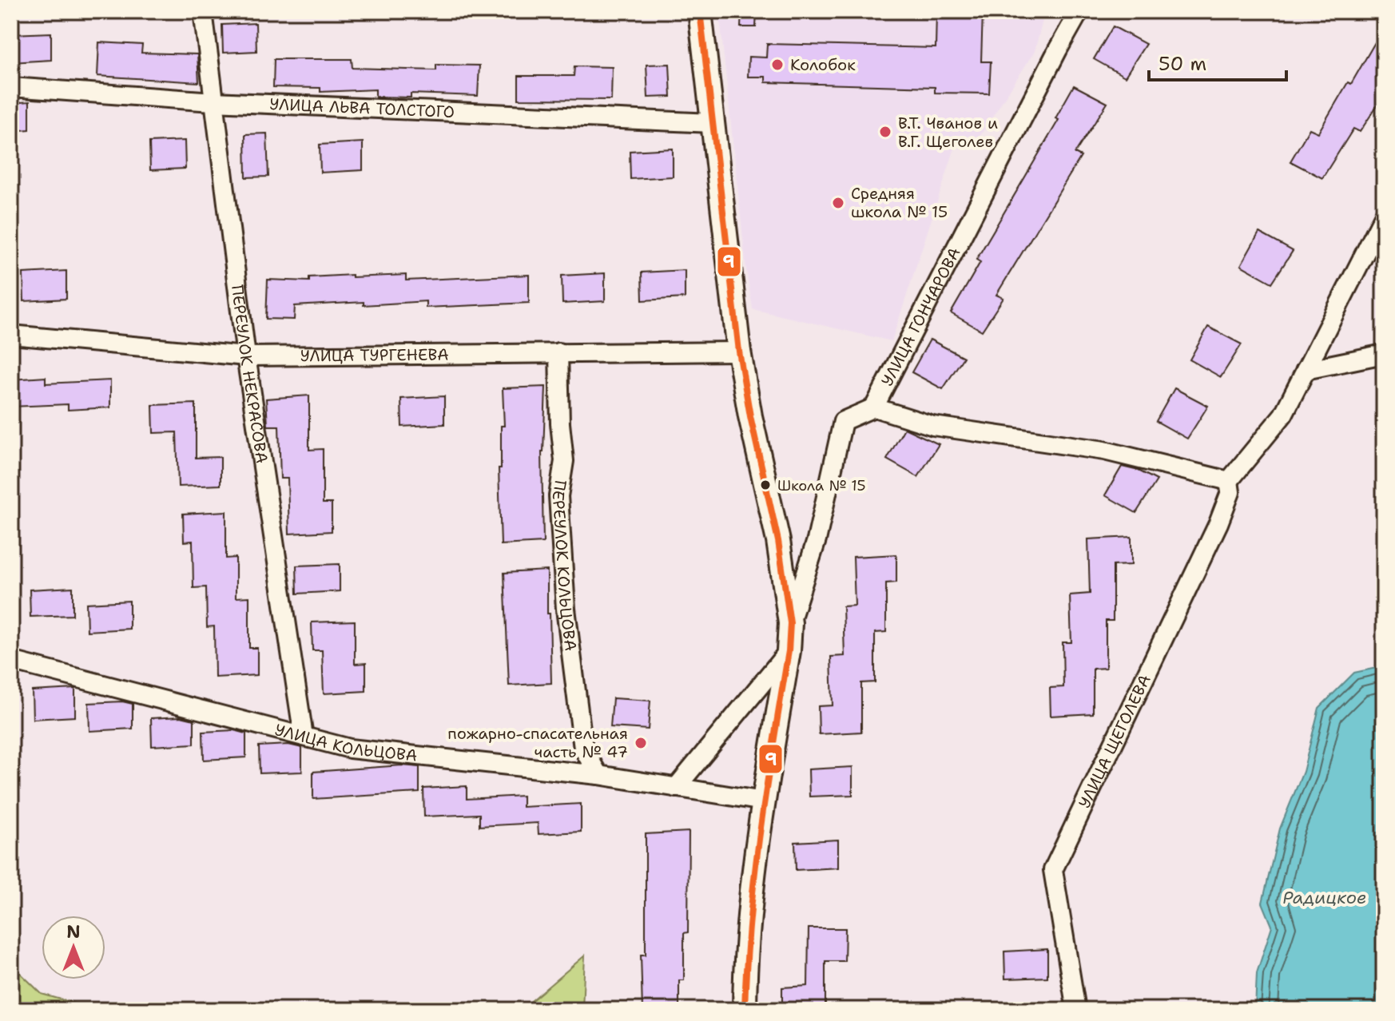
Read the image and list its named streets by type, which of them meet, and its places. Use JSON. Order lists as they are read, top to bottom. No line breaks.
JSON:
{"streets":{"street":["УЛИЦА ЛЬВА ТОЛСТОГО","УЛИЦА ГОНЧАРОВА","УЛИЦА ТУРГЕНЕВА","ПЕРЕУЛОК НЕКРАСОВА","ПЕРЕУЛОК КОЛЬЦОВА","УЛИЦА ЩЕГОЛЕВА","УЛИЦА КОЛЬЦОВА"]},"crossings":[["УЛИЦА ЛЬВА ТОЛСТОГО","ПЕРЕУЛОК НЕКРАСОВА"],["УЛИЦА ТУРГЕНЕВА","ПЕРЕУЛОК НЕКРАСОВА"],["УЛИЦА ТУРГЕНЕВА","ПЕРЕУЛОК КОЛЬЦОВА"],["ПЕРЕУЛОК НЕКРАСОВА","УЛИЦА КОЛЬЦОВА"],["ПЕРЕУЛОК КОЛЬЦОВА","УЛИЦА КОЛЬЦОВА"]],"water":["Радицкое"],"places":["Колобок","В.Т. Чванов и В.Г. Щеголев","Средняя школа № 15","Школа № 15","пожарно-спасательная часть № 47"],"lines":["transit line 9"],"scale_bar":"50 m","north":"top"}
